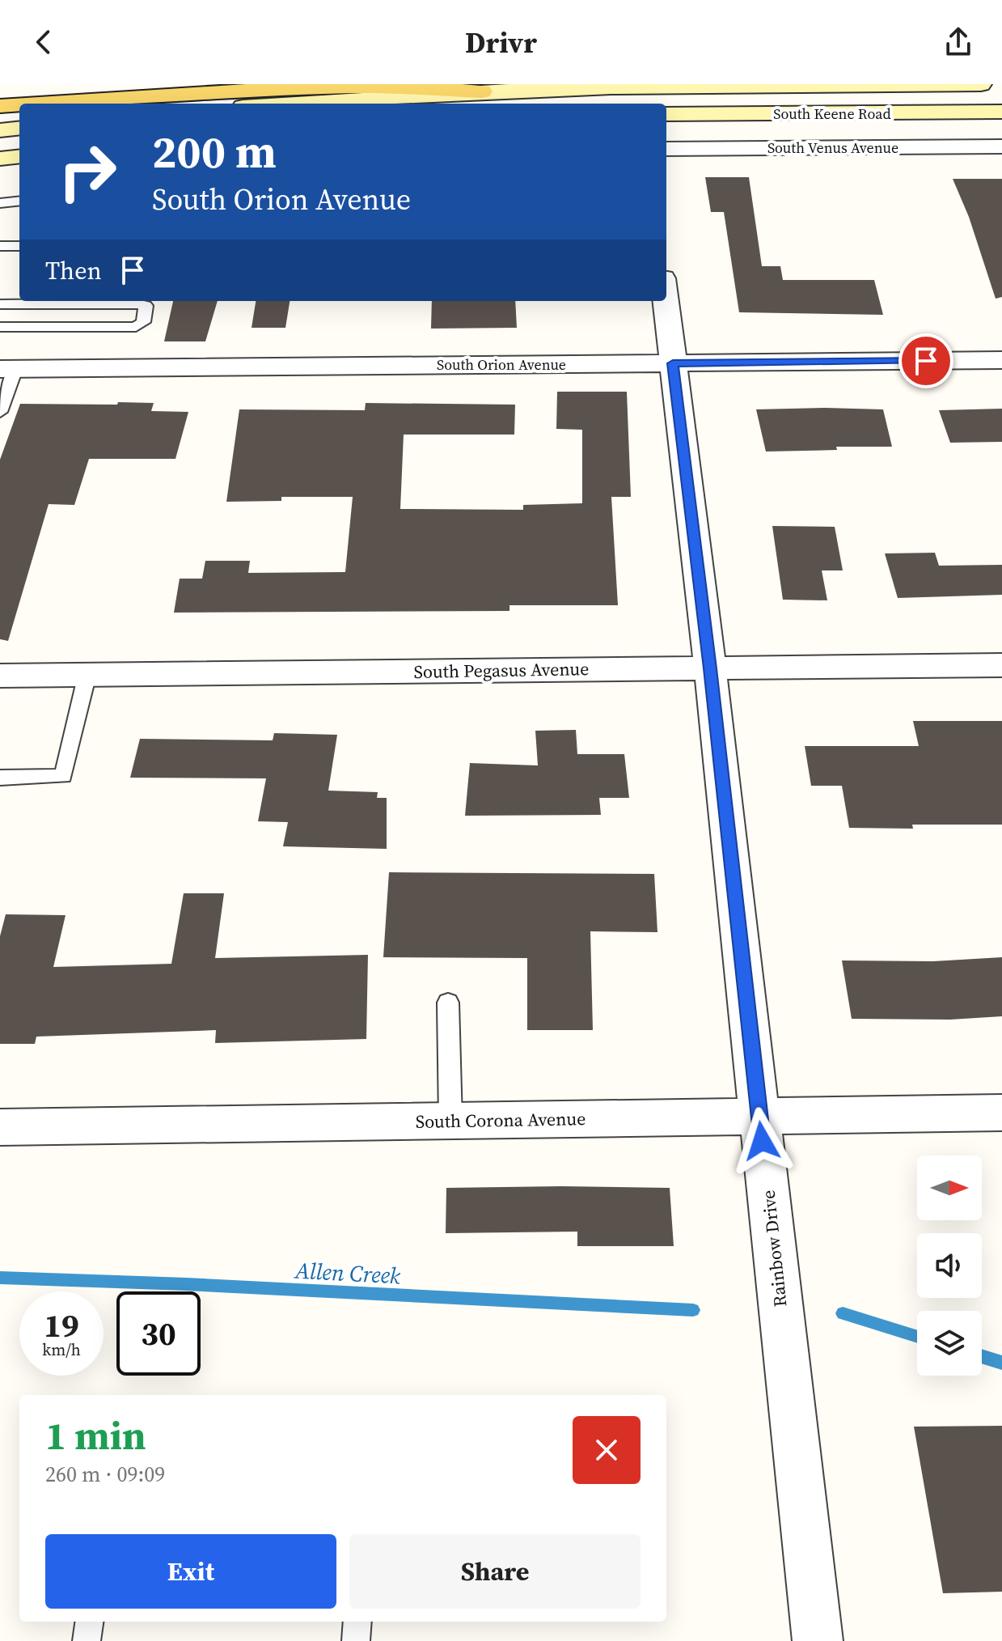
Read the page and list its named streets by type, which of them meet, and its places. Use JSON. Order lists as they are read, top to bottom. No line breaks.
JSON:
{"streets":{"main road":["South Keene Road"],"street":["South Venus Avenue","South Orion Avenue","South Pegasus Avenue","South Corona Avenue","Rainbow Drive"]},"crossings":[["South Orion Avenue","Rainbow Drive"],["South Pegasus Avenue","Rainbow Drive"],["South Corona Avenue","Rainbow Drive"]],"water":["Allen Creek"],"north":"right","page":{"header":"Drivr","turn":["200 m","South Orion Avenue"],"then":"Then","speed":"19 km/h","limit":"30","heading":["1 min","260 m · 09:09"],"buttons":["Exit","Share"]}}
